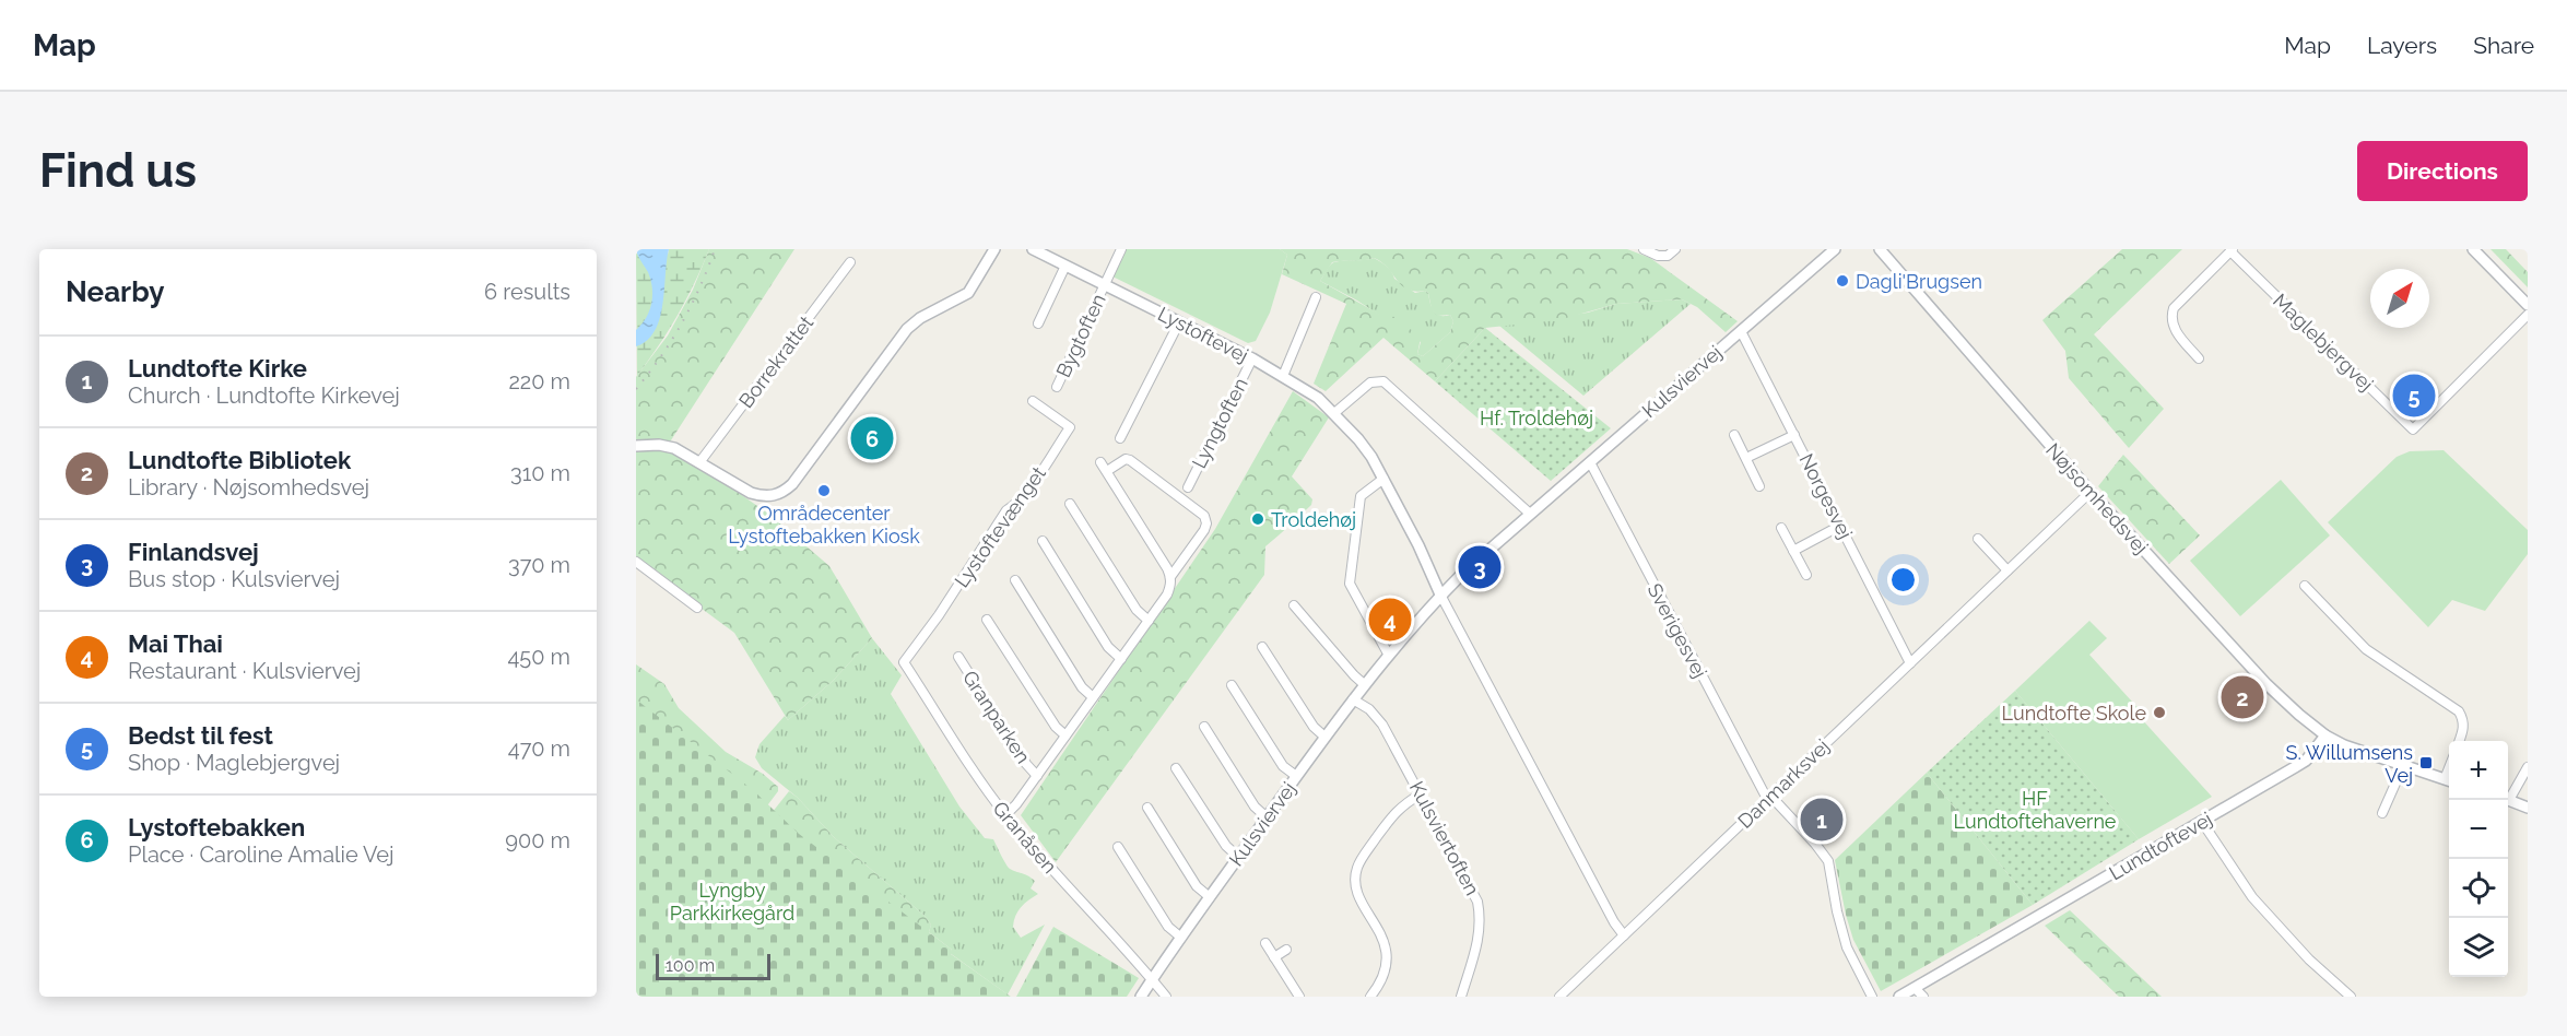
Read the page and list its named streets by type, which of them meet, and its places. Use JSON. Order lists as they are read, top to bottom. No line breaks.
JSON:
{"streets":{"street":["Lystoftevej","Bygtoften","Maglebjergvej","Borrekrattet","Kulsviervej","Lyngtoften","Norgesvej","Nøjsomhedsvej","Lystoftevænget","Sverigesvej","Granparken","Danmarksvej","Granåsen","Kulsviertoften","Lundtoftevej"]},"crossings":[["Lystoftevej","Bygtoften"],["Lystoftevej","Kulsviervej"],["Lystoftevej","Lyngtoften"],["Kulsviervej","Norgesvej"],["Kulsviervej","Sverigesvej"],["Kulsviervej","Granåsen"],["Kulsviervej","Kulsviertoften"],["Norgesvej","Danmarksvej"],["Nøjsomhedsvej","Danmarksvej"],["Nøjsomhedsvej","Lundtoftevej"],["Lystoftevænget","Granåsen"],["Sverigesvej","Danmarksvej"],["Granparken","Granåsen"]],"parks":["Hf. Troldehøj","HF Lundtoftehaverne","Lyngby Parkkirkegård"],"places":{"other":["Dagli'Brugsen","Områdecenter Lystoftebakken Kiosk","Troldehøj","Lundtofte Skole"],"transit":["S. Willumsens Vej"]},"scale_bar":"100 m","north":"top right","page":{"header":"Map","nav":["Map","Layers","Share"],"buttons":"Directions","title":"Find us","heading":["Nearby","6 results"],"list":[{"mark":"1","name":"Lundtofte Kirke","note":"Church · Lundtofte Kirkevej","value":"220 m"},{"mark":"2","name":"Lundtofte Bibliotek","note":"Library · Nøjsomhedsvej","value":"310 m"},{"mark":"3","name":"Finlandsvej","note":"Bus stop · Kulsviervej","value":"370 m"},{"mark":"4","name":"Mai Thai","note":"Restaurant · Kulsviervej","value":"450 m"},{"mark":"5","name":"Bedst til fest","note":"Shop · Maglebjergvej","value":"470 m"},{"mark":"6","name":"Lystoftebakken","note":"Place · Caroline Amalie Vej","value":"900 m"}],"pins":["5","6","3","4","2","1"],"map_buttons":["+","−"],"scale":"100 m"}}
